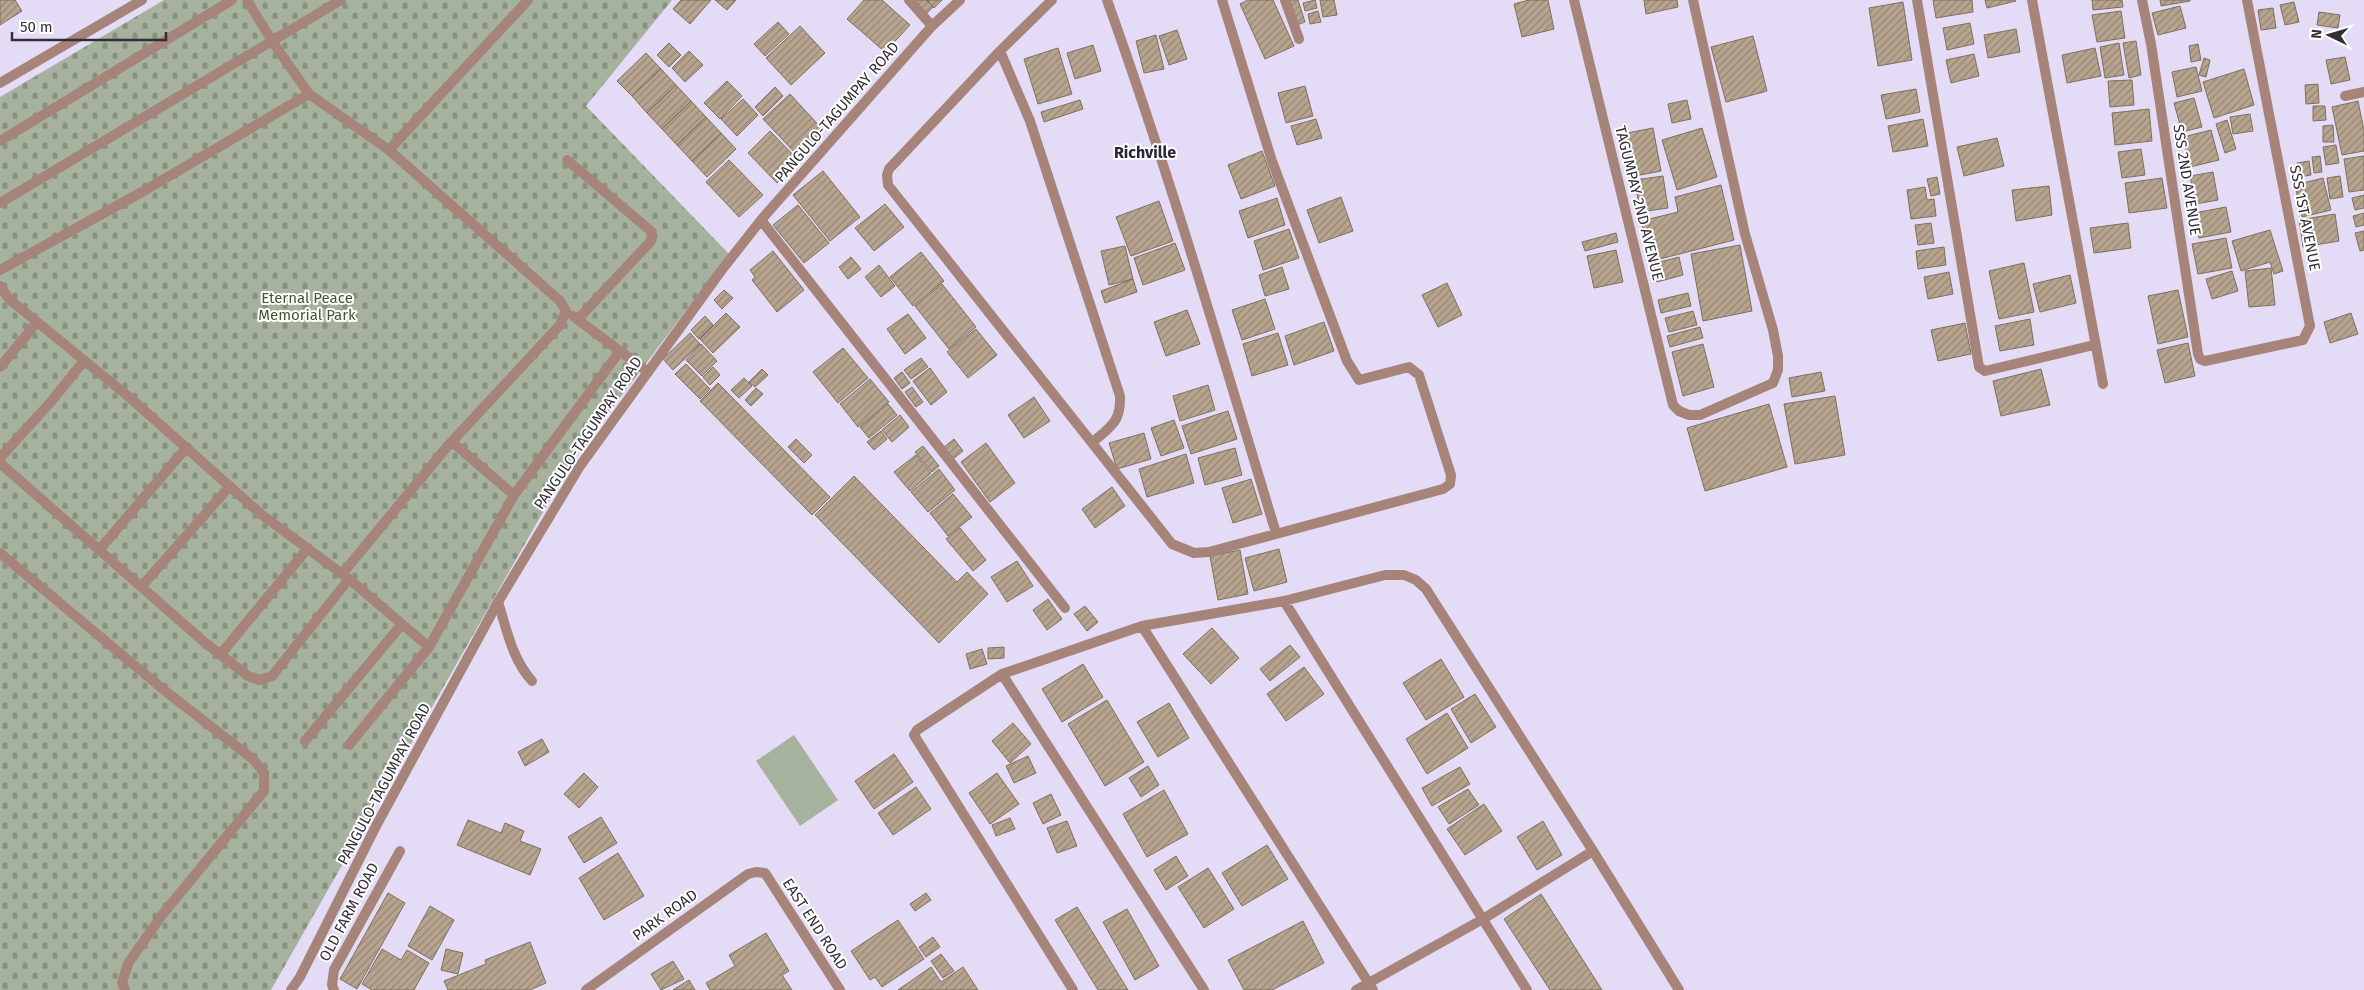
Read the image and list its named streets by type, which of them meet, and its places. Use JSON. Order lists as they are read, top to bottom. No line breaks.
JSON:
{"streets":{"street":["PANGULO-TAGUMPAY ROAD","SSS 2ND AVENUE","TAGUMPAY 2ND AVENUE","SSS 1ST AVENUE","OLD FARM ROAD","PARK ROAD","EAST END ROAD"]},"crossings":[["SSS 2ND AVENUE","SSS 1ST AVENUE"],["PARK ROAD","EAST END ROAD"]],"districts":["Richville"],"parks":["Eternal Peace Memorial Park"],"scale_bar":"50 m","north":"left"}
